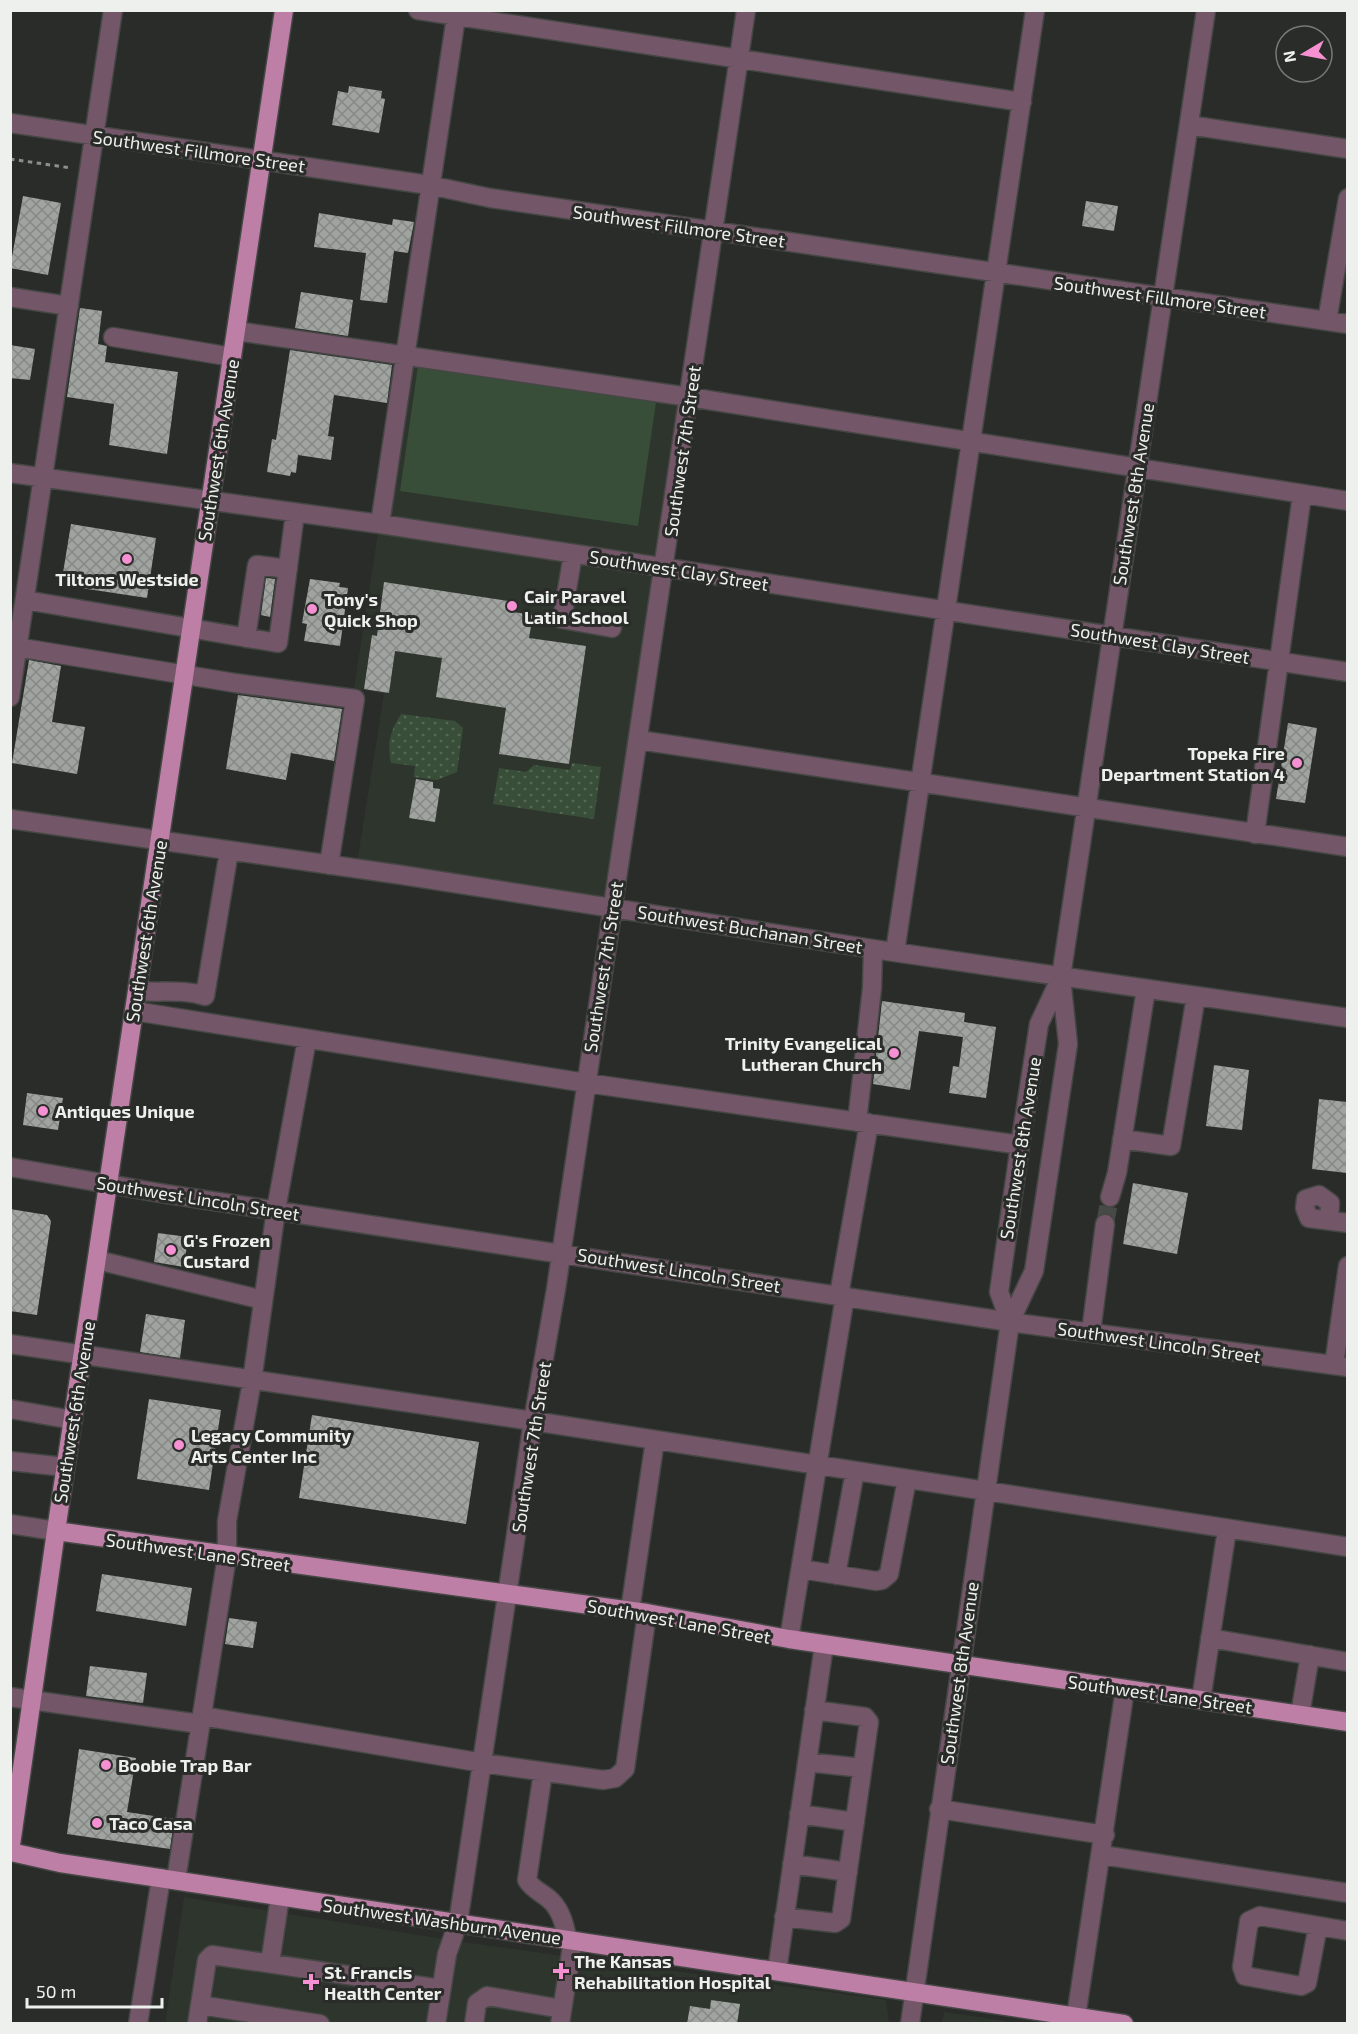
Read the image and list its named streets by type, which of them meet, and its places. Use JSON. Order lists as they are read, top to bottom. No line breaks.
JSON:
{"streets":{"main road":["Southwest 6th Avenue","Southwest Lane Street","Southwest Washburn Avenue"],"street":["Southwest Fillmore Street","Southwest 7th Street","Southwest 8th Avenue","Southwest Clay Street","Southwest Buchanan Street","Southwest Lincoln Street"]},"crossings":[["Southwest Fillmore Street","Southwest 6th Avenue"],["Southwest Fillmore Street","Southwest 7th Street"],["Southwest Fillmore Street","Southwest 8th Avenue"],["Southwest 6th Avenue","Southwest Clay Street"],["Southwest 6th Avenue","Southwest Buchanan Street"],["Southwest 6th Avenue","Southwest Lincoln Street"],["Southwest 6th Avenue","Southwest Lane Street"],["Southwest 6th Avenue","Southwest Washburn Avenue"],["Southwest 7th Street","Southwest Clay Street"],["Southwest 7th Street","Southwest Buchanan Street"],["Southwest 7th Street","Southwest Lincoln Street"],["Southwest 7th Street","Southwest Lane Street"],["Southwest 7th Street","Southwest Washburn Avenue"],["Southwest 8th Avenue","Southwest Clay Street"],["Southwest 8th Avenue","Southwest Buchanan Street"],["Southwest 8th Avenue","Southwest Lincoln Street"],["Southwest 8th Avenue","Southwest Lane Street"],["Southwest 8th Avenue","Southwest Washburn Avenue"]],"places":{"other":["Tiltons Westside","Cair Paravel Latin School","Tony's Quick Shop","Topeka Fire Department Station 4","Trinity Evangelical Lutheran Church","Antiques Unique","G's Frozen Custard","Legacy Community Arts Center Inc","Boobie Trap Bar","Taco Casa"],"health":["The Kansas Rehabilitation Hospital","St. Francis Health Center"]},"scale_bar":"50 m","north":"left"}
